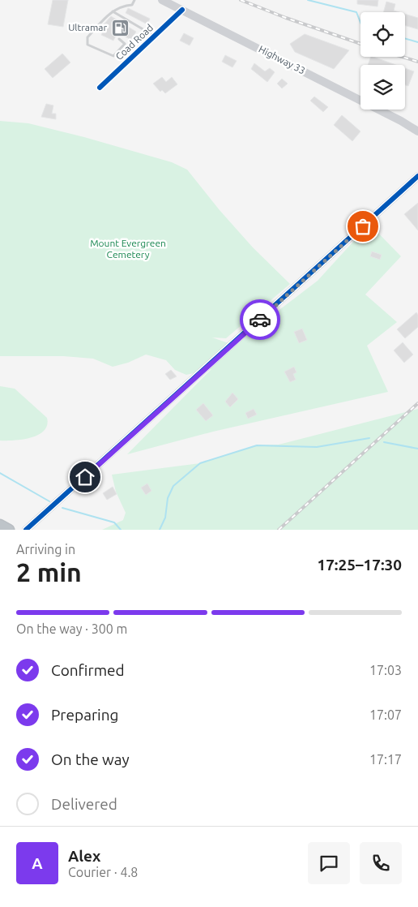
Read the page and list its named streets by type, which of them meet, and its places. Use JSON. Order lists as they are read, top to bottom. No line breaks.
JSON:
{"streets":{"street":["Coad Road","Highway 33"]},"crossings":[["Coad Road","Highway 33"]],"parks":["Mount Evergreen Cemetery"],"places":{"fuel station":["Ultramar"]},"page":{"heading":["2 min","Arriving in","17:25–17:30"],"panel":["Alex","Courier · 4.8"],"bar":"On the way · 300 m","list":[["Confirmed","17:03"],["Preparing","17:07"],["On the way","17:17"],"Delivered"],"round":"A"}}
